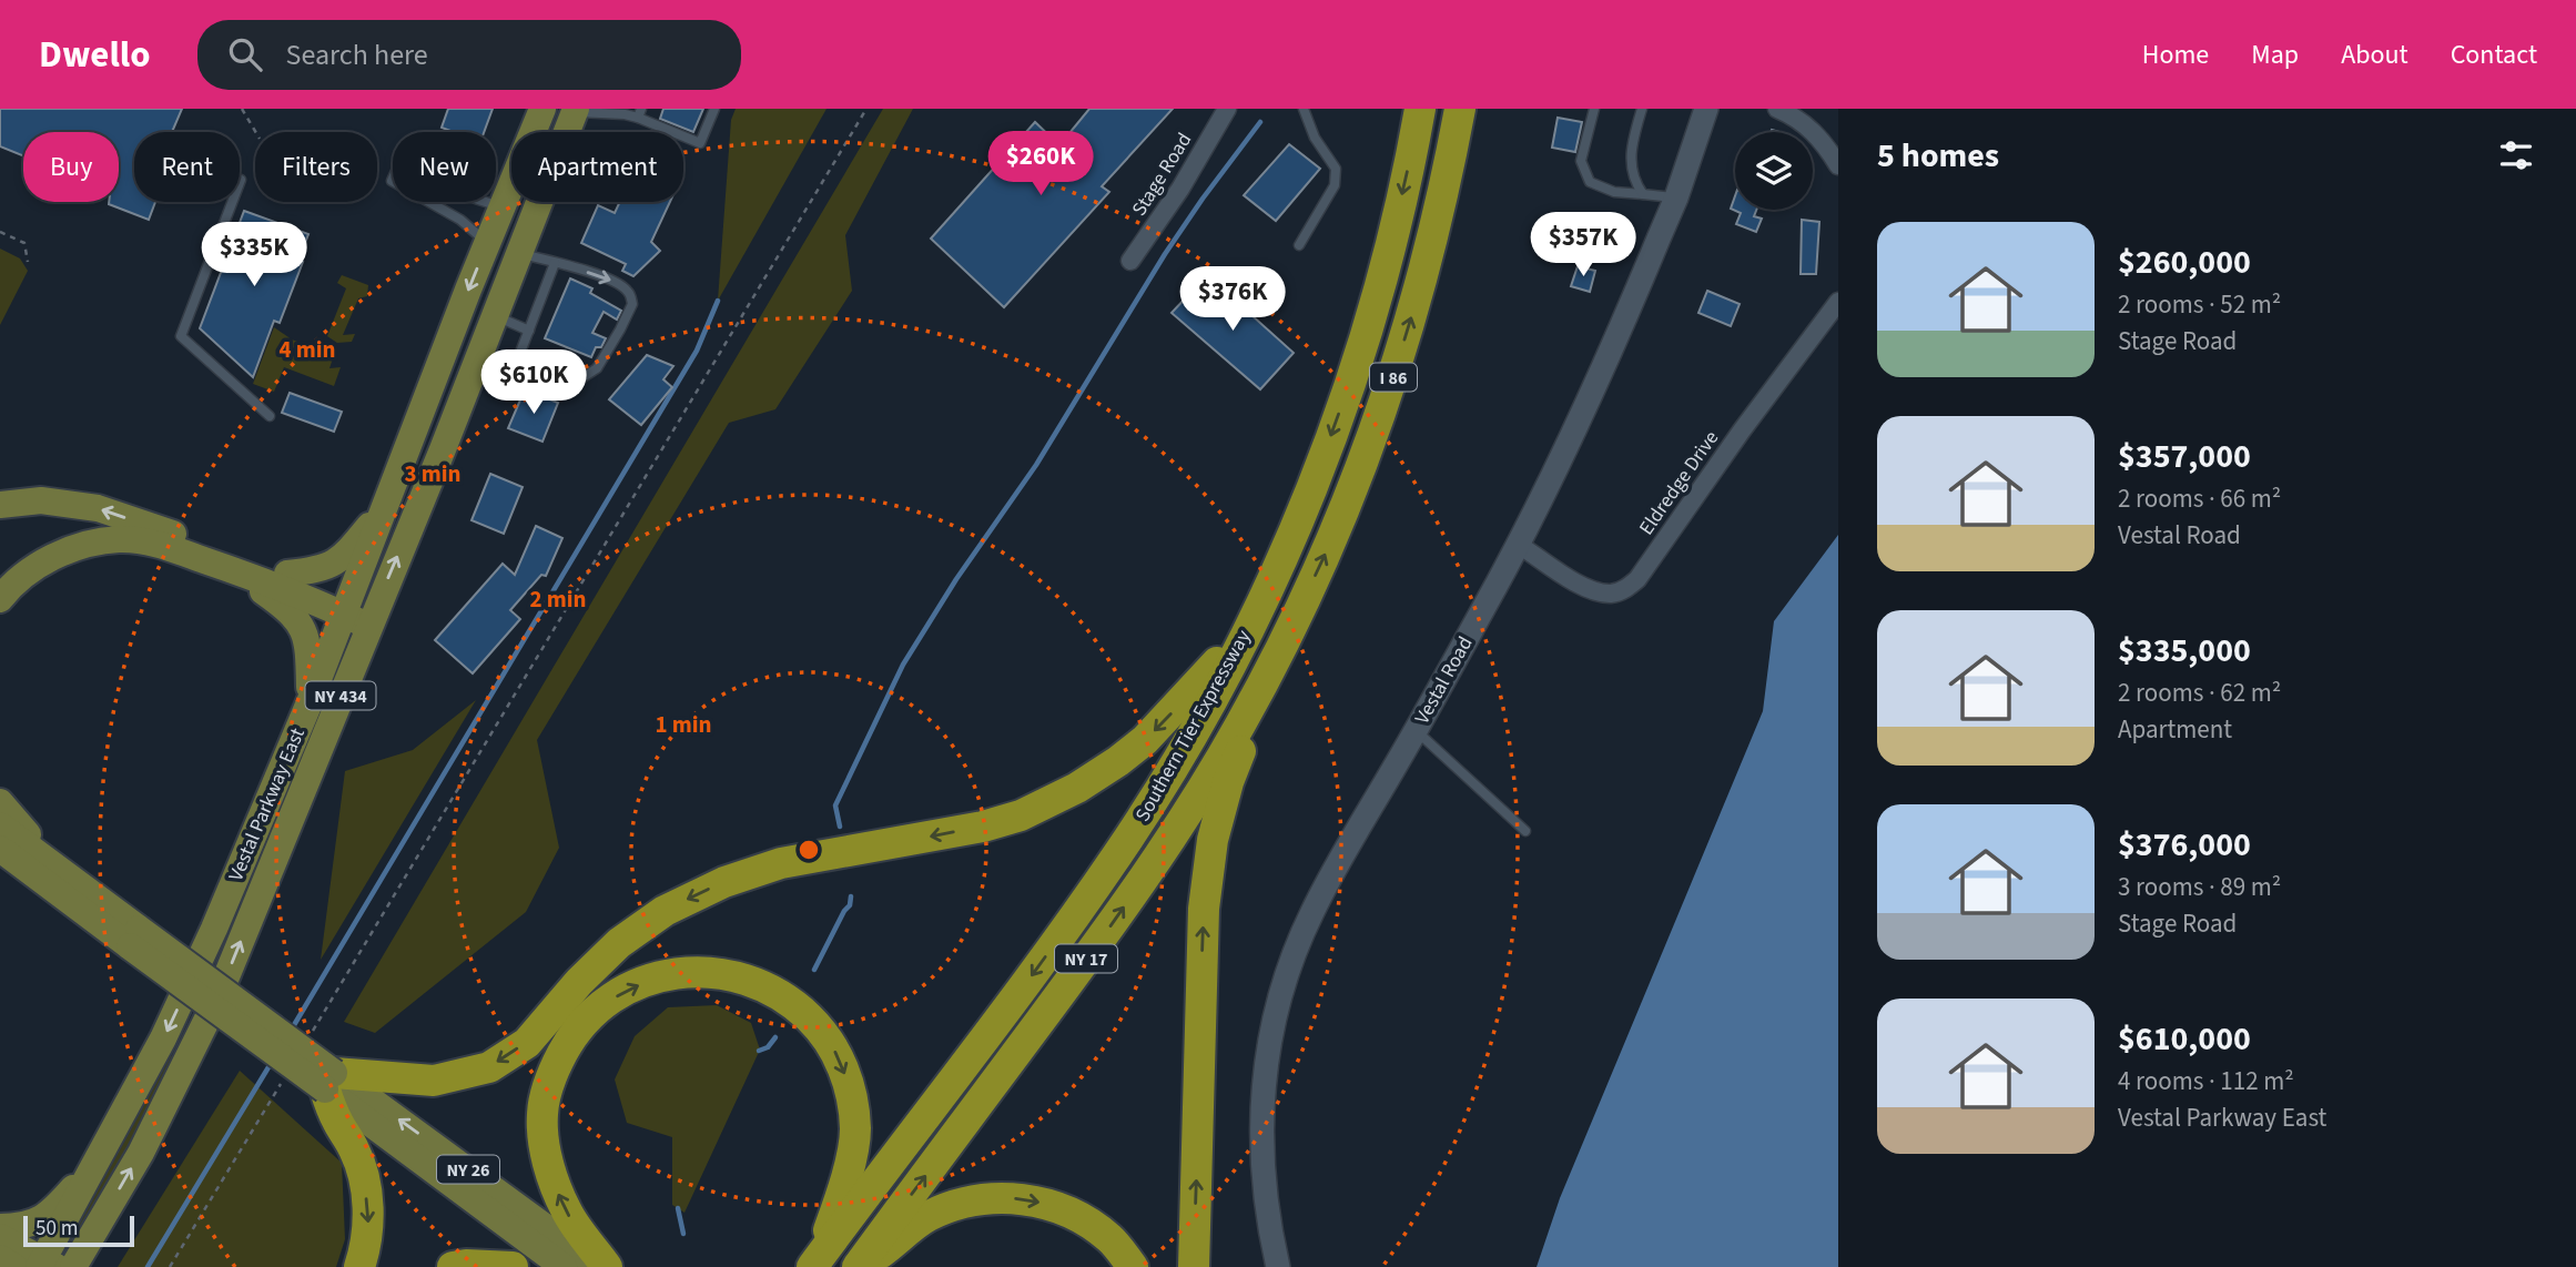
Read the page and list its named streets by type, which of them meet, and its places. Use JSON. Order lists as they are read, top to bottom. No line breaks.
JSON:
{"streets":{"highway":["I 86","Southern Tier Expressway","NY 17"],"main road":["NY 434","Vestal Parkway East","NY 26"],"street":["Stage Road","Eldredge Drive","Vestal Road"]},"crossings":[["Eldredge Drive","Vestal Road"]],"scale_bar":"50 m","page":{"header":"Dwello","search":"Search here","nav":["Home","Map","About","Contact"],"heading":"5 homes","price":["$260K","$357K","$335K","$376K","$610K"],"chip":["Buy","Rent","Filters","New","Apartment"],"list":[{"name":"$260,000","note":"2 rooms · 52 m² · Stage Road"},{"name":"$357,000","note":"2 rooms · 66 m² · Vestal Road"},{"name":"$335,000","note":"2 rooms · 62 m² · Apartment"},{"name":"$376,000","note":"3 rooms · 89 m² · Stage Road"},{"name":"$610,000","note":"4 rooms · 112 m² · Vestal Parkway East"}],"scale":"50 m"},"rings":["4 min","3 min","2 min","1 min"]}
